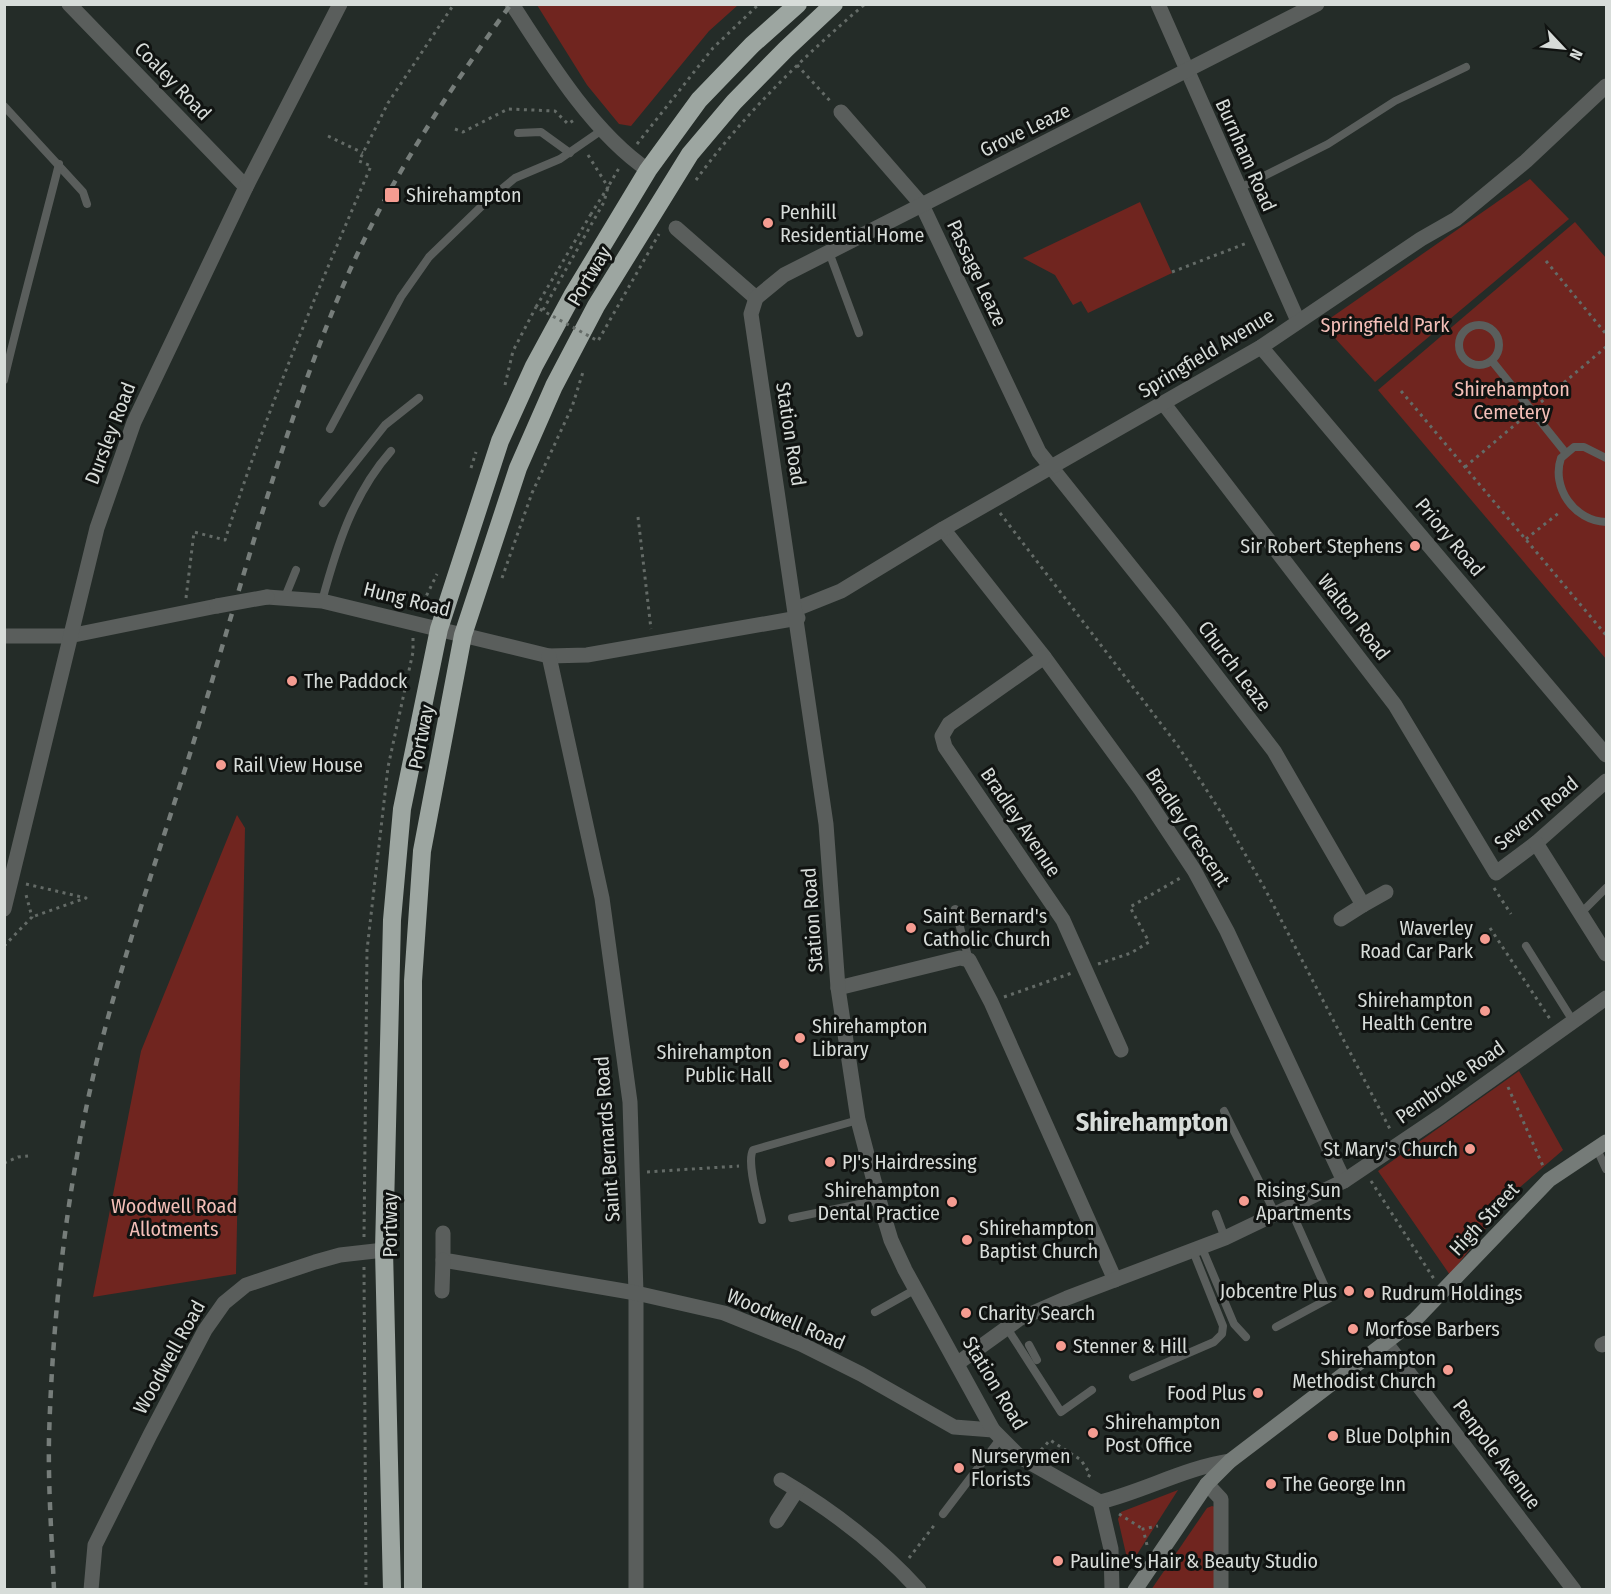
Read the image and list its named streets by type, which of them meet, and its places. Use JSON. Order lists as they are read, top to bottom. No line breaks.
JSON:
{"streets":{"highway":["Portway"],"main road":["High Street"],"street":["Coaley Road","Grove Leaze","Burnham Road","Passage Leaze","Springfield Avenue","Dursley Road","Station Road","Priory Road","Hung Road","Walton Road","Church Leaze","Severn Road","Bradley Avenue","Bradley Crescent","Pembroke Road","Saint Bernards Road","Woodwell Road","Penpole Avenue"]},"crossings":[["Coaley Road","Dursley Road"],["Grove Leaze","Burnham Road"],["Grove Leaze","Passage Leaze"],["Grove Leaze","Station Road"],["Burnham Road","Springfield Avenue"],["Passage Leaze","Springfield Avenue"],["Passage Leaze","Church Leaze"],["Portway","Hung Road"],["Portway","Woodwell Road"],["Springfield Avenue","Station Road"],["Springfield Avenue","Priory Road"],["Springfield Avenue","Hung Road"],["Springfield Avenue","Walton Road"],["Springfield Avenue","Church Leaze"],["Springfield Avenue","Bradley Crescent"],["Dursley Road","Hung Road"],["Station Road","Hung Road"],["Station Road","Pembroke Road"],["Station Road","High Street"],["Station Road","Woodwell Road"],["Hung Road","Saint Bernards Road"],["Walton Road","Severn Road"],["Bradley Avenue","Bradley Crescent"],["Bradley Crescent","Pembroke Road"],["Saint Bernards Road","Woodwell Road"],["High Street","Penpole Avenue"]],"districts":["Shirehampton"],"parks":["Springfield Park","Shirehampton Cemetery","Woodwell Road Allotments"],"places":{"transit":["Shirehampton"],"other":["Penhill Residential Home","Sir Robert Stephens","The Paddock","Rail View House","Saint Bernard's Catholic Church","Waverley Road Car Park","Shirehampton Health Centre","Shirehampton Library","Shirehampton Public Hall","St Mary's Church","PJ's Hairdressing","Rising Sun Apartments","Shirehampton Dental Practice","Shirehampton Baptist Church","Jobcentre Plus","Rudrum Holdings","Charity Search","Morfose Barbers","Stenner & Hill","Shirehampton Methodist Church","Food Plus","Shirehampton Post Office","Blue Dolphin","Nurserymen Florists","The George Inn","Pauline's Hair & Beauty Studio"]},"north":"bottom right"}
